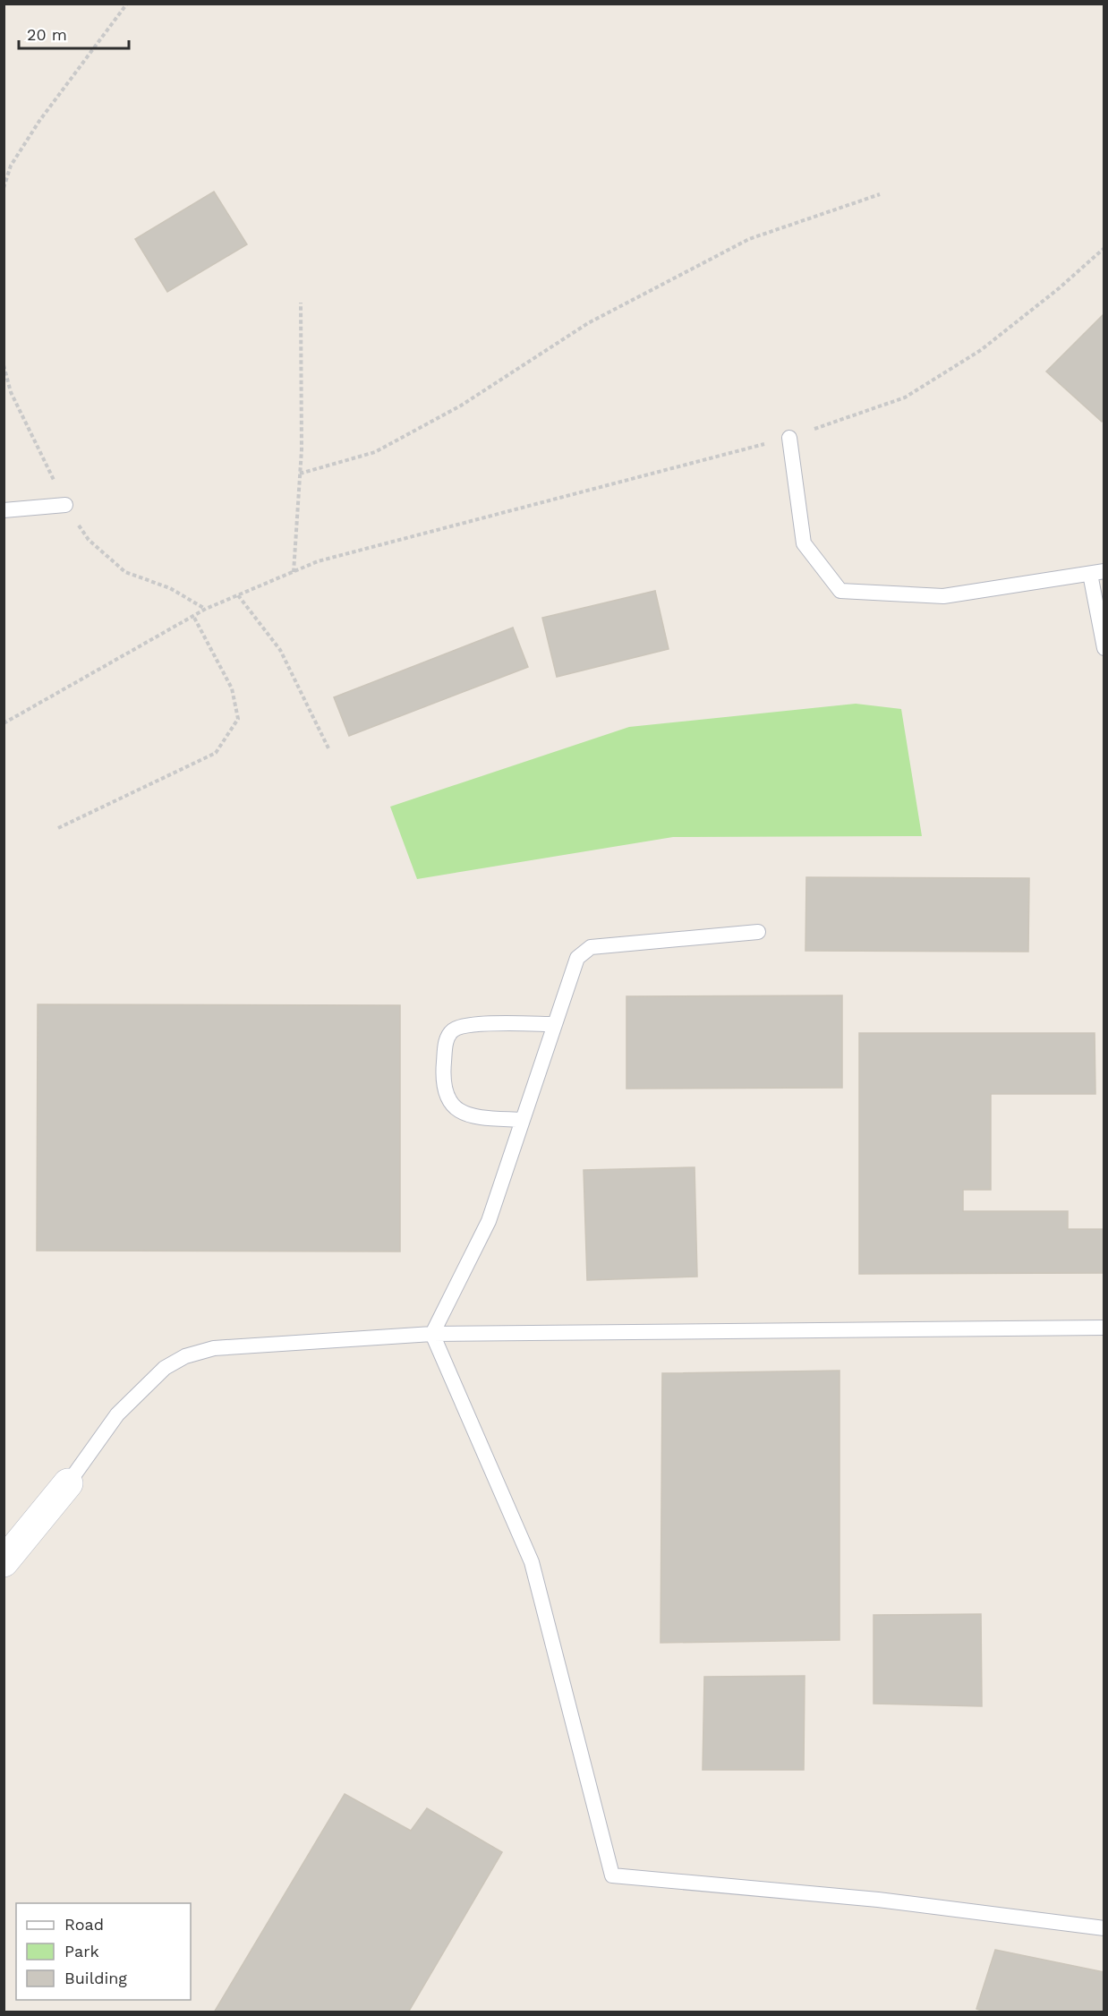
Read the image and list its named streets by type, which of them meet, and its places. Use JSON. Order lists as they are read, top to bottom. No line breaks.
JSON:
{"legend":["Road","Park","Building"],"scale_bar":"20 m"}
